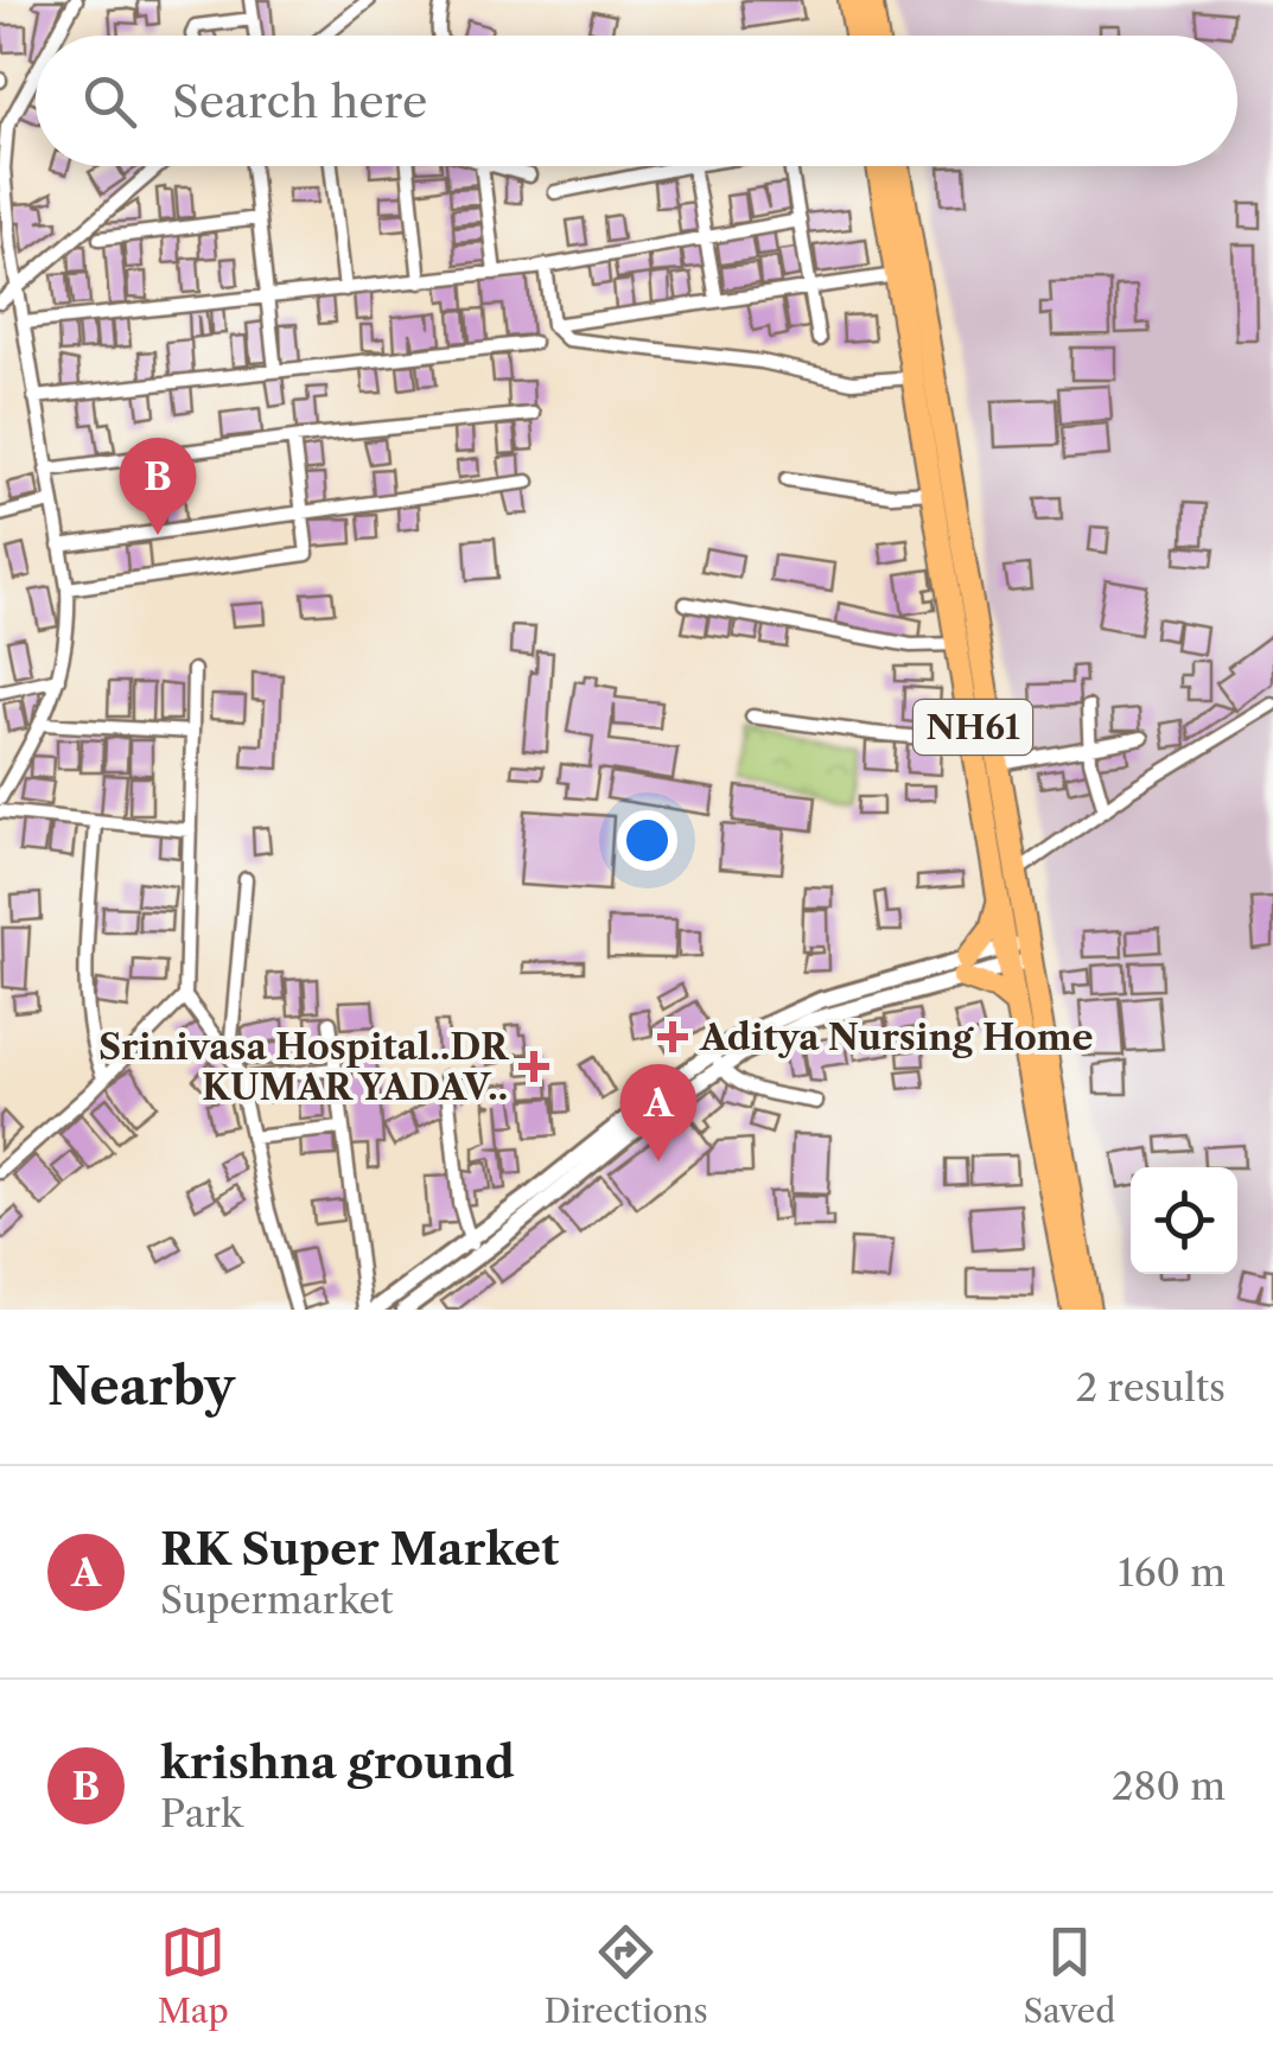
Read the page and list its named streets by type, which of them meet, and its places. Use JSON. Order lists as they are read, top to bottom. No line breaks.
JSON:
{"streets":{"highway":["NH61"]},"places":{"health":["Aditya Nursing Home","Srinivasa Hospital..DR KUMAR YADAV.."]},"page":{"search":"Search here","pins":["B","A"],"heading":["Nearby","2 results"],"list":[{"mark":"A","name":"RK Super Market","note":"Supermarket","value":"160 m"},{"mark":"B","name":"krishna ground","note":"Park","value":"280 m"}],"nav":["Map","Directions","Saved"]}}
